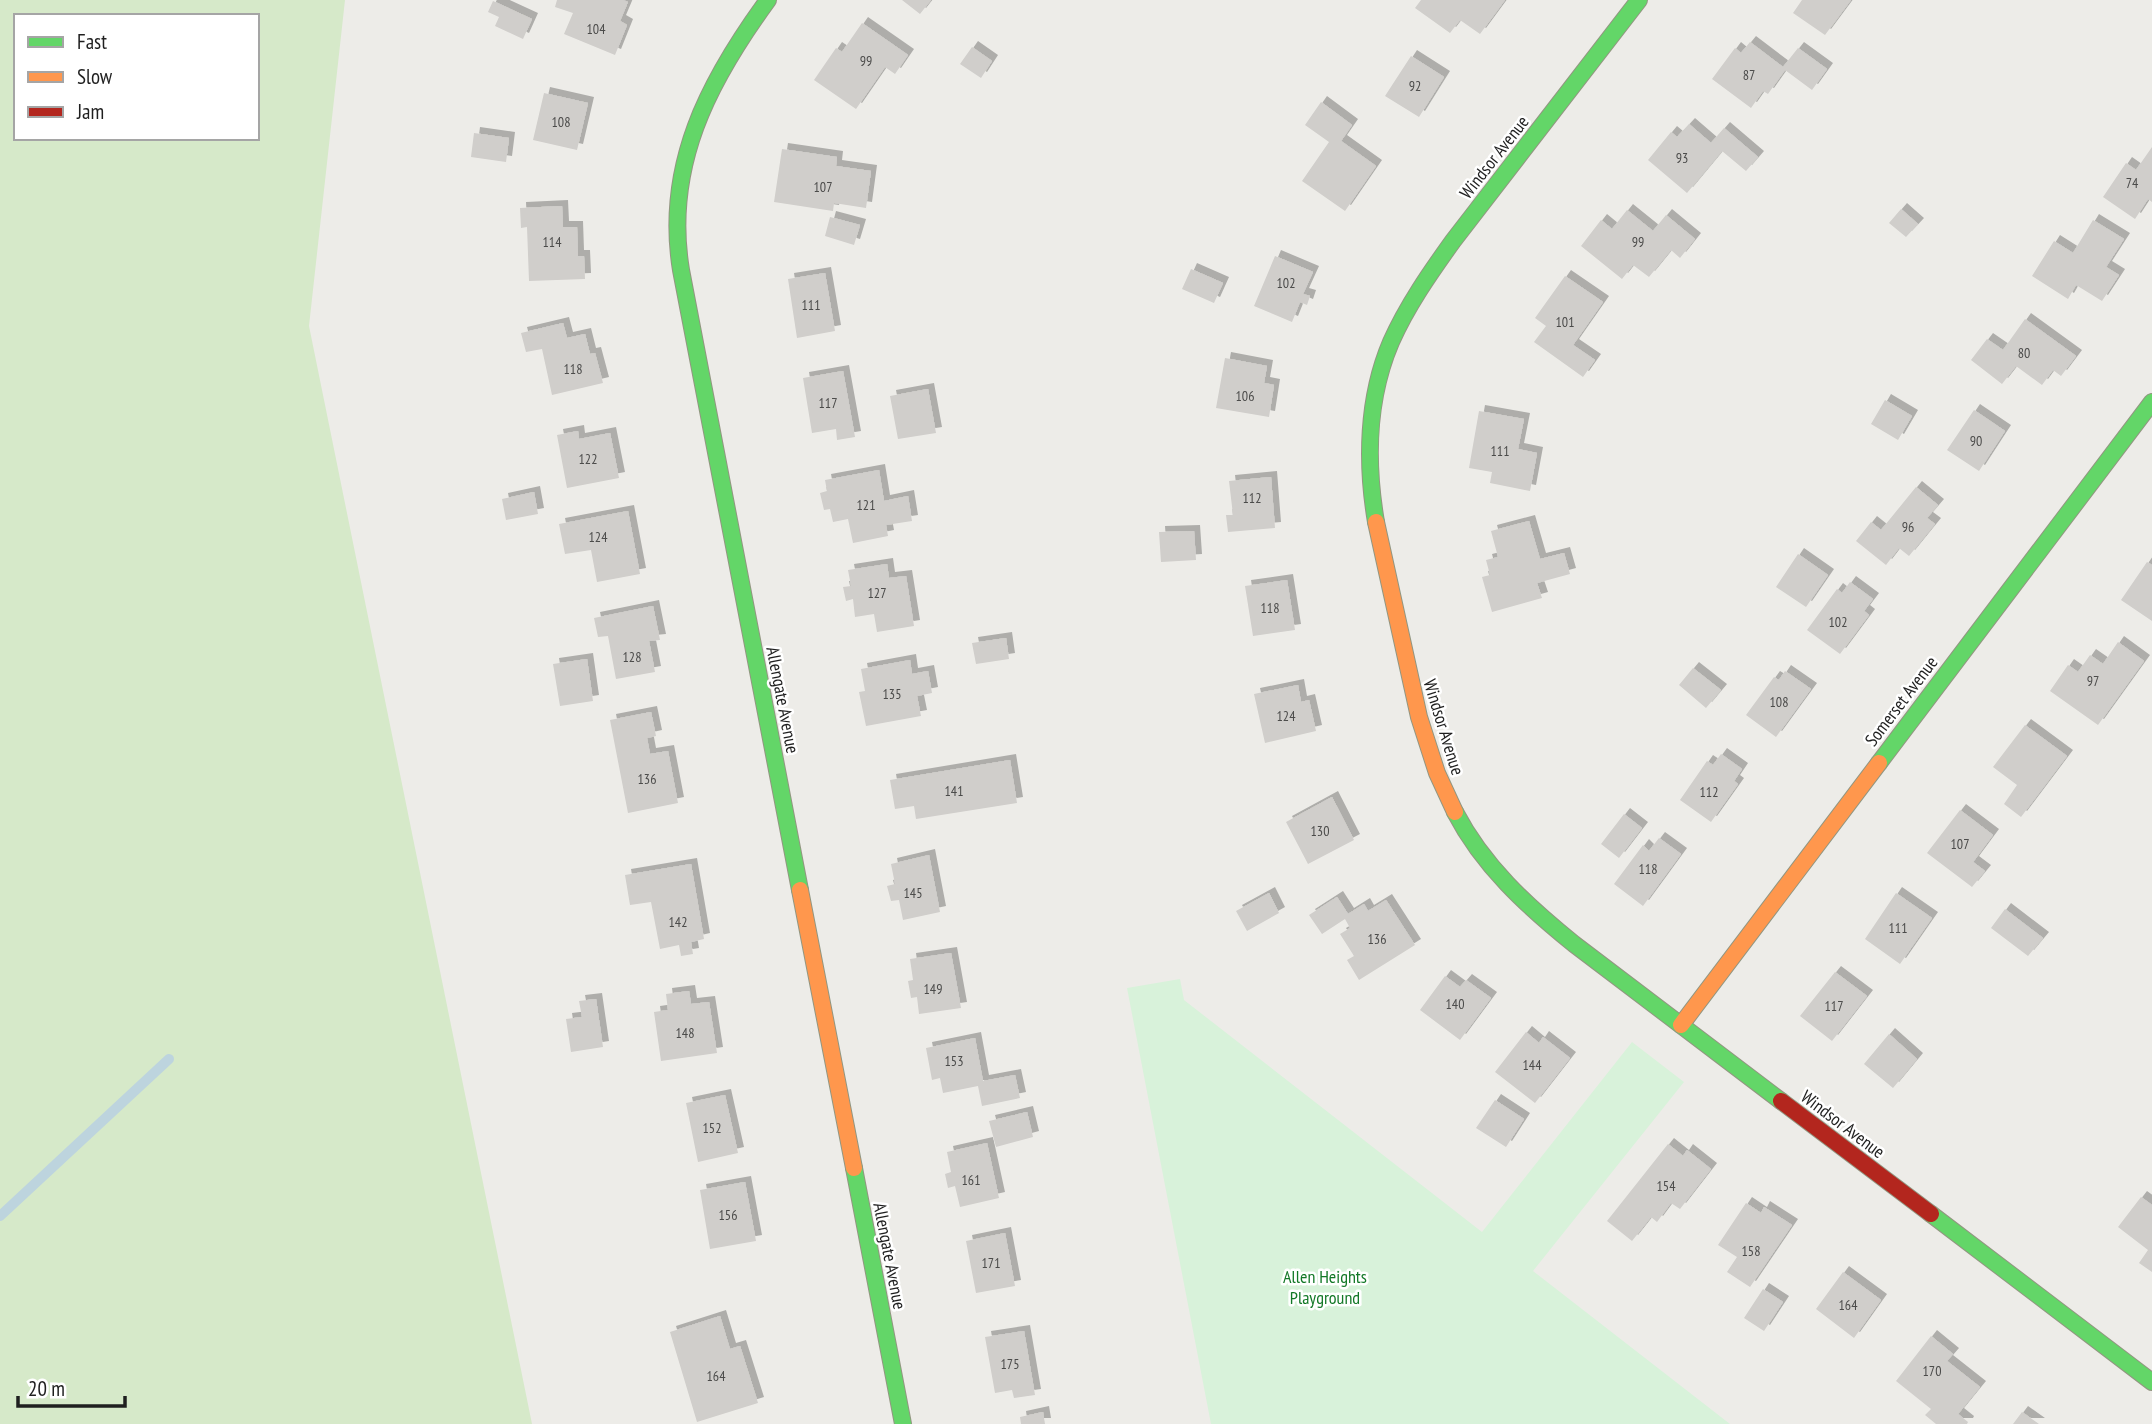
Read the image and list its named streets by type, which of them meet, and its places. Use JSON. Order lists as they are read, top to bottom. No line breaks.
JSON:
{"streets":{"street":["Windsor Avenue","Allengate Avenue","Somerset Avenue"]},"crossings":[["Windsor Avenue","Somerset Avenue"]],"parks":["Allen Heights Playground"],"house_numbers":["104","99","87","92","108","93","74","107","114","99","102","111","101","80","118","106","117","90","111","122","112","121","96","124","127","118","102","128","97","135","108","124","136","141","112","130","107","118","145","142","111","136","149","140","117","148","153","144","152","161","154","156","158","171","164","175","170","164"],"legend":["Fast","Slow","Jam"],"scale_bar":"20 m"}
